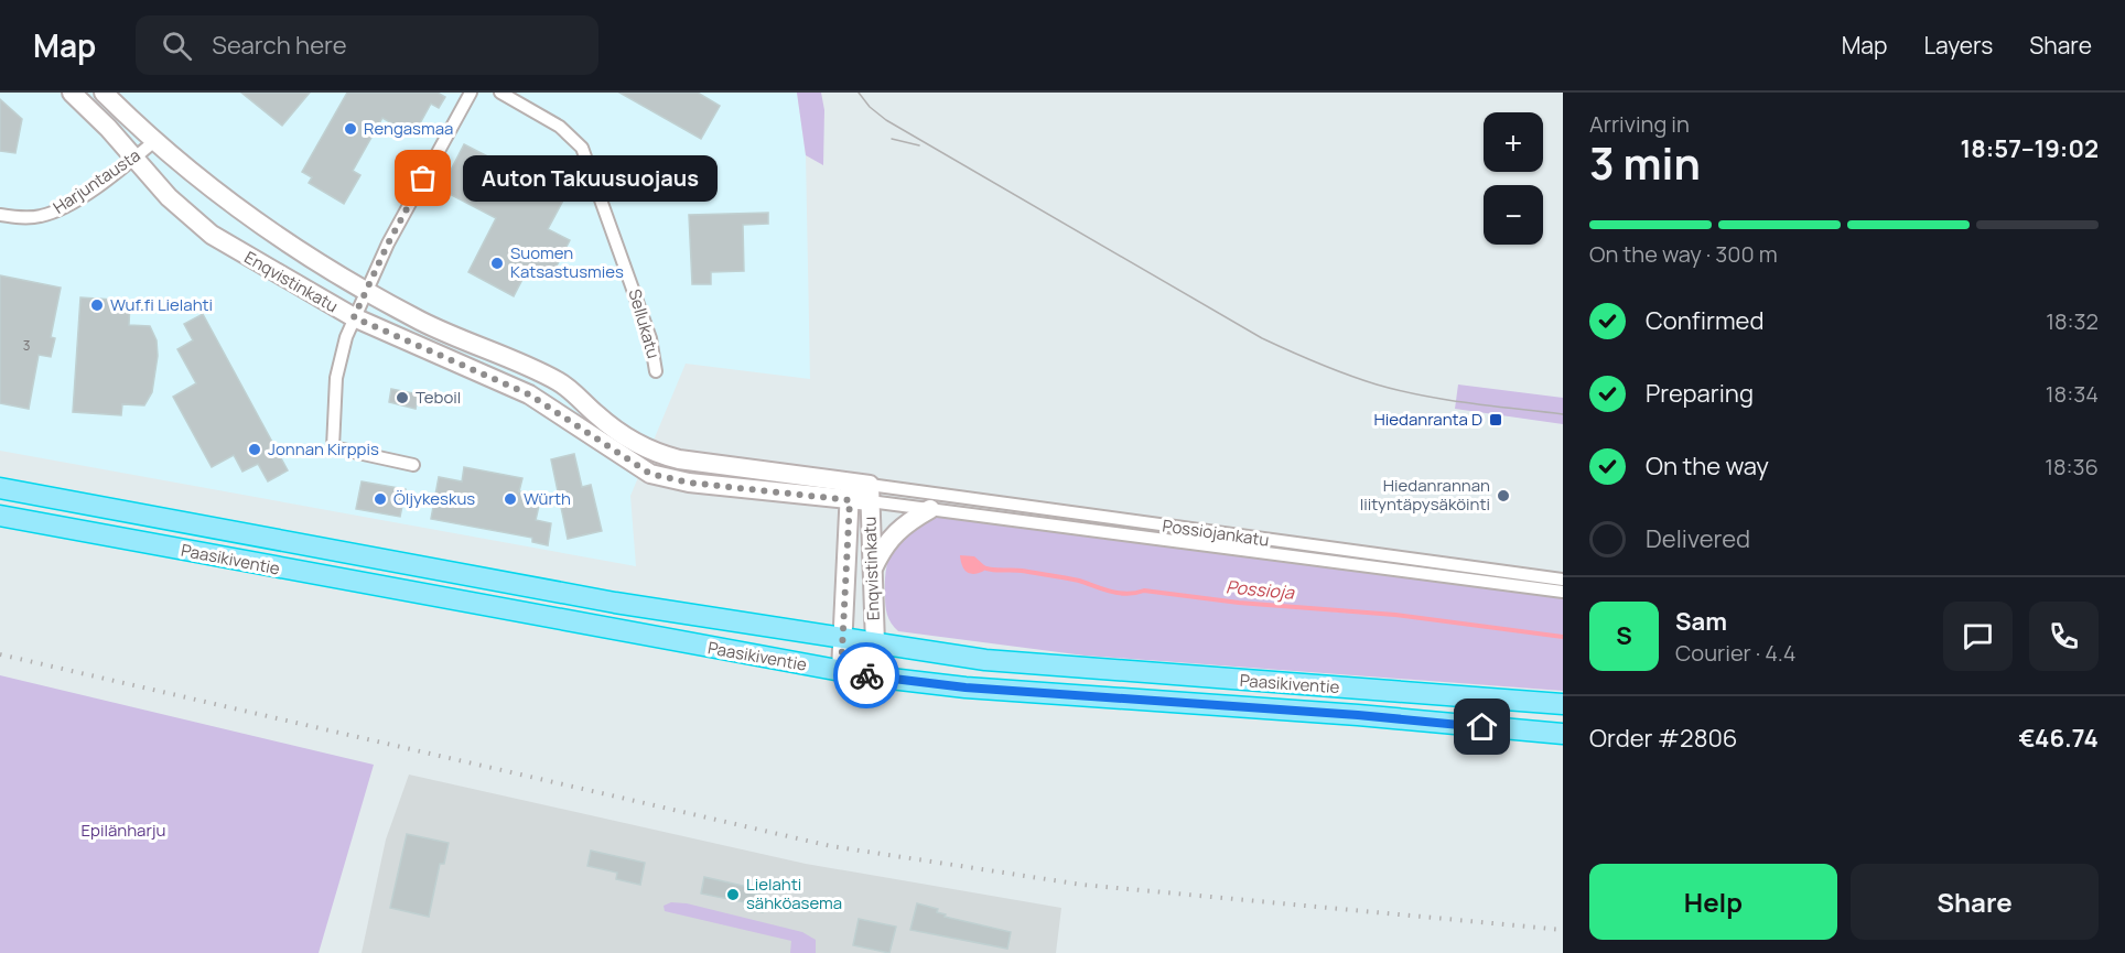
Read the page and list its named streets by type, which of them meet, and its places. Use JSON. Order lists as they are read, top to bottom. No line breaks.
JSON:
{"streets":{"highway":["Paasikiventie"],"main road":["Enqvistinkatu"],"street":["Harjuntausta","Sellukatu","Possiojankatu"]},"crossings":[["Harjuntausta","Enqvistinkatu"],["Enqvistinkatu","Possiojankatu"],["Enqvistinkatu","Paasikiventie"]],"water":["Possioja"],"parks":["Epilänharju"],"places":{"other":["Rengasmaa","Auton Takuusuojaus","Suomen Katsastusmies","Wuf.fi Lielahti","Teboil","Jonnan Kirppis","Hiedanrannan liityntäpysäköinti","Öljykeskus","Würth","Lielahti sähköasema"],"transit":["Hiedanranta D"]},"house_numbers":["3"],"page":{"header":"Map","search":"Search here","nav":["Map","Layers","Share"],"heading":["3 min","Arriving in","18:57–19:02"],"panel":["Sam","Courier · 4.4","Order #2806","€46.74"],"map_buttons":["+","−"],"bubble":"Auton Takuusuojaus","bar":"On the way · 300 m","list":[["Confirmed","18:32"],["Preparing","18:34"],["On the way","18:36"],"Delivered"],"round":"S","buttons":["Help","Share"]}}
